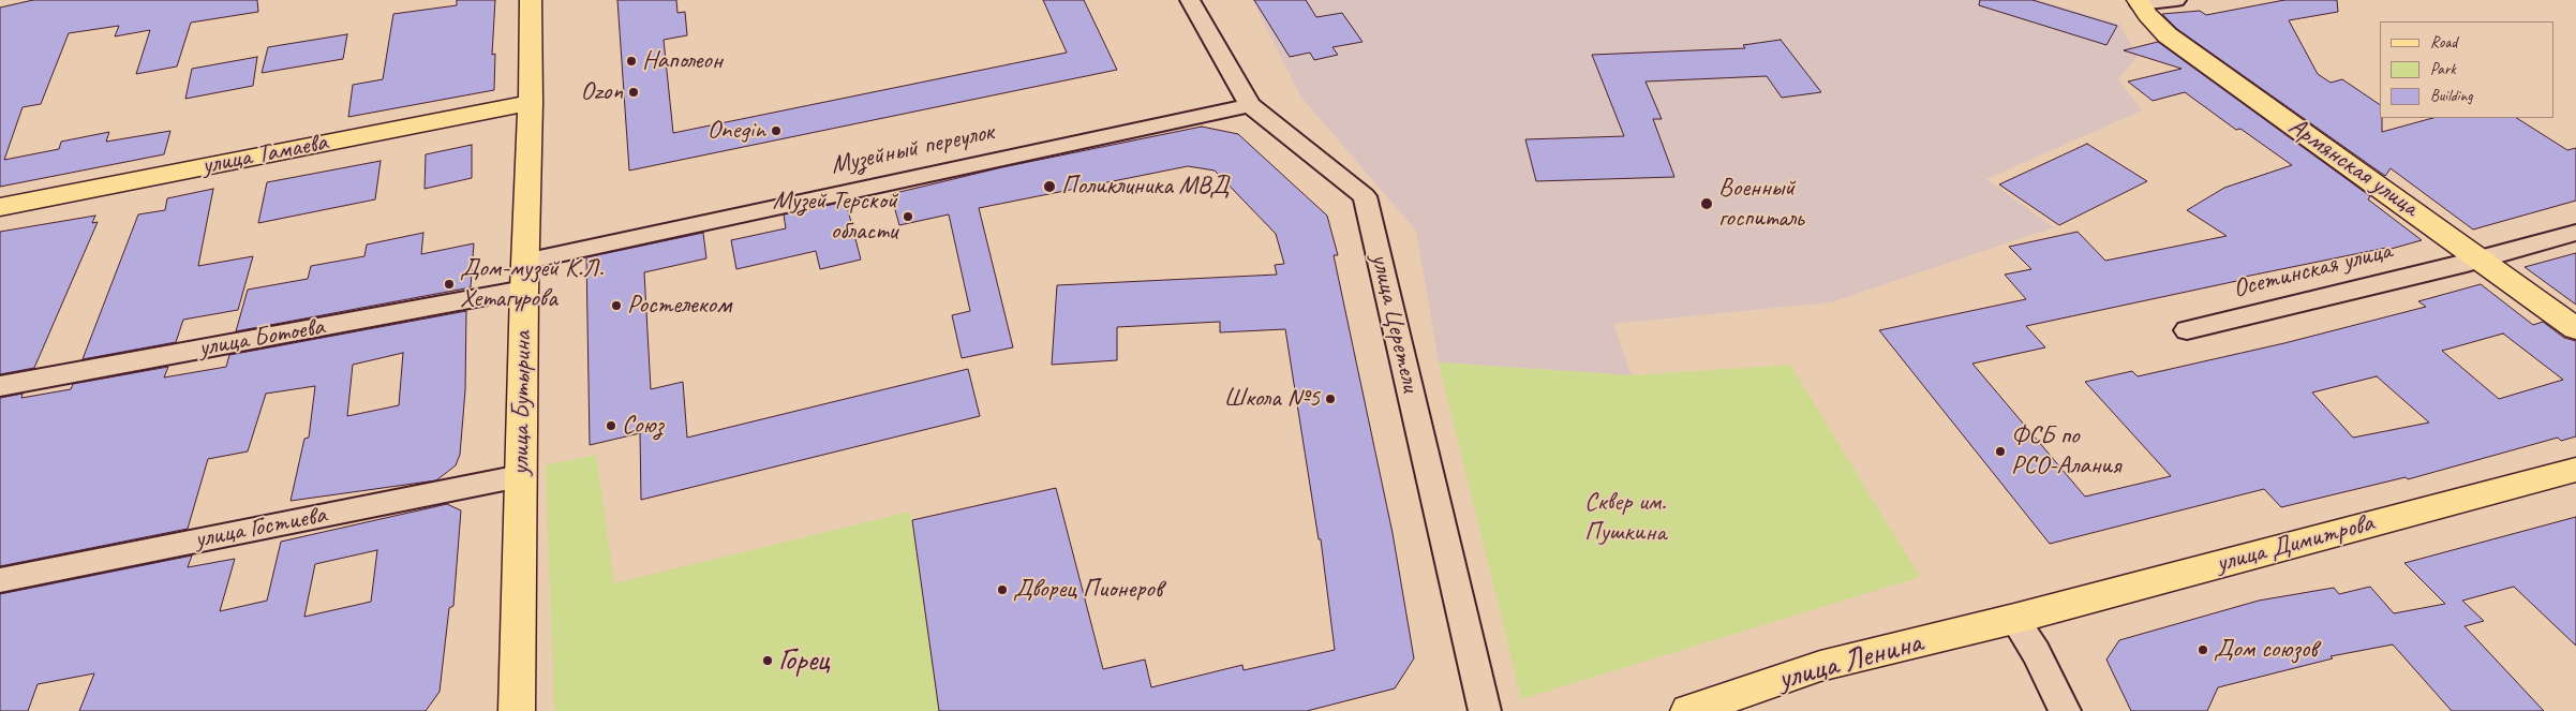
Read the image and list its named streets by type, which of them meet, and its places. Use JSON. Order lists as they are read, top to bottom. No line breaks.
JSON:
{"streets":{"main road":["улица Тамаева","Армянская улица","улица Бутырина","улица Димитрова","улица Ленина"],"street":["Музейный переулок","Осетинская улица","улица Церетели","улица Ботоева","улица Гостиева"]},"crossings":[["Музейный переулок","улица Церетели"],["Музейный переулок","улица Ботоева"],["Музейный переулок","улица Бутырина"],["улица Тамаева","улица Бутырина"],["Армянская улица","Осетинская улица"],["улица Ботоева","улица Бутырина"],["улица Бутырина","улица Гостиева"],["улица Димитрова","улица Ленина"]],"parks":["Сквер им. Пушкина"],"places":["Наполеон","Ozon","Onegin","Поликлиника МВД","Военный госпиталь","Музей Терской области","Дом-музей К.Л. Хетагурова","Ростелеком","Школа №5","Союз","ФСБ по РСО-Алания","Дворец Пионеров","Дом союзов","Горец"],"legend":["Road","Park","Building"]}
